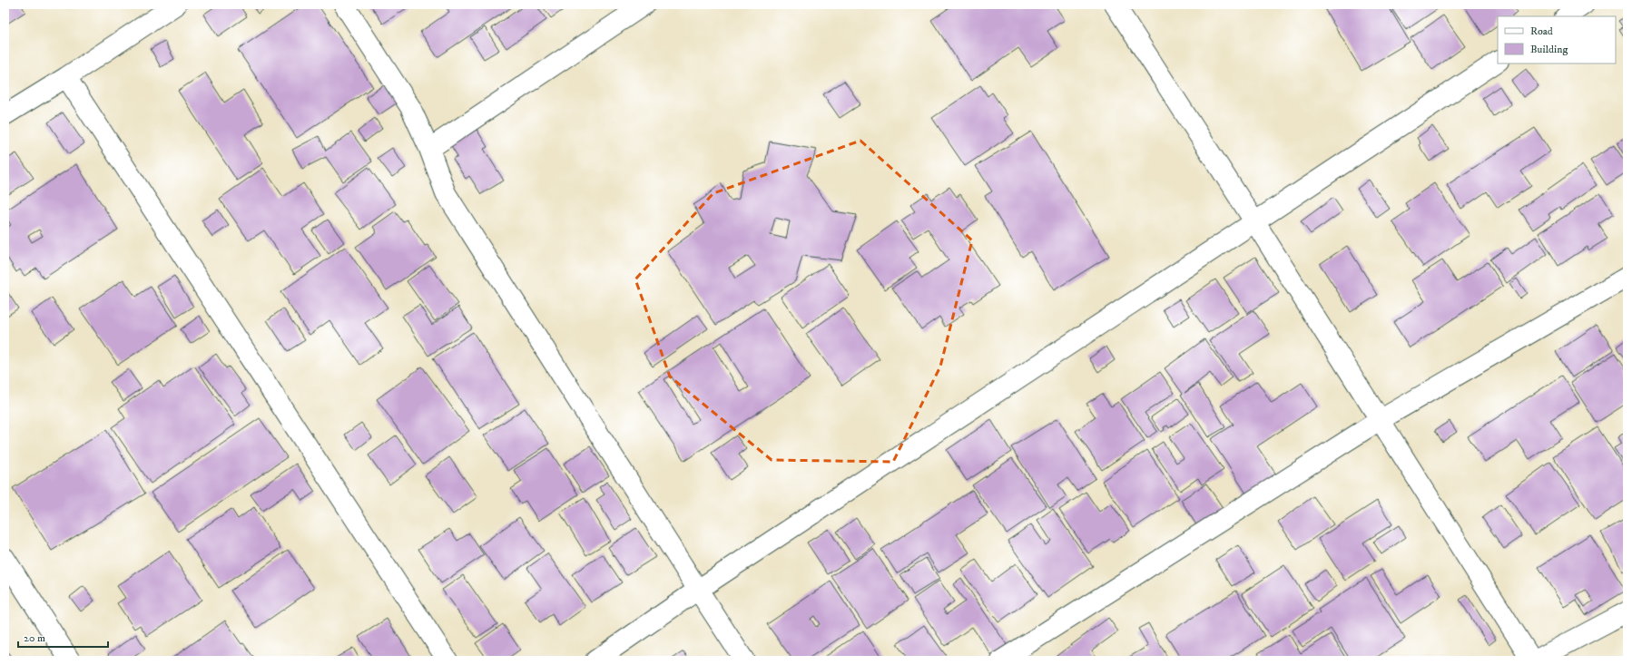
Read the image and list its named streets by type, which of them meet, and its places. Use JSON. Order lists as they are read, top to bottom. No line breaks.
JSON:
{"legend":["Road","Building"],"scale_bar":"20 m"}
